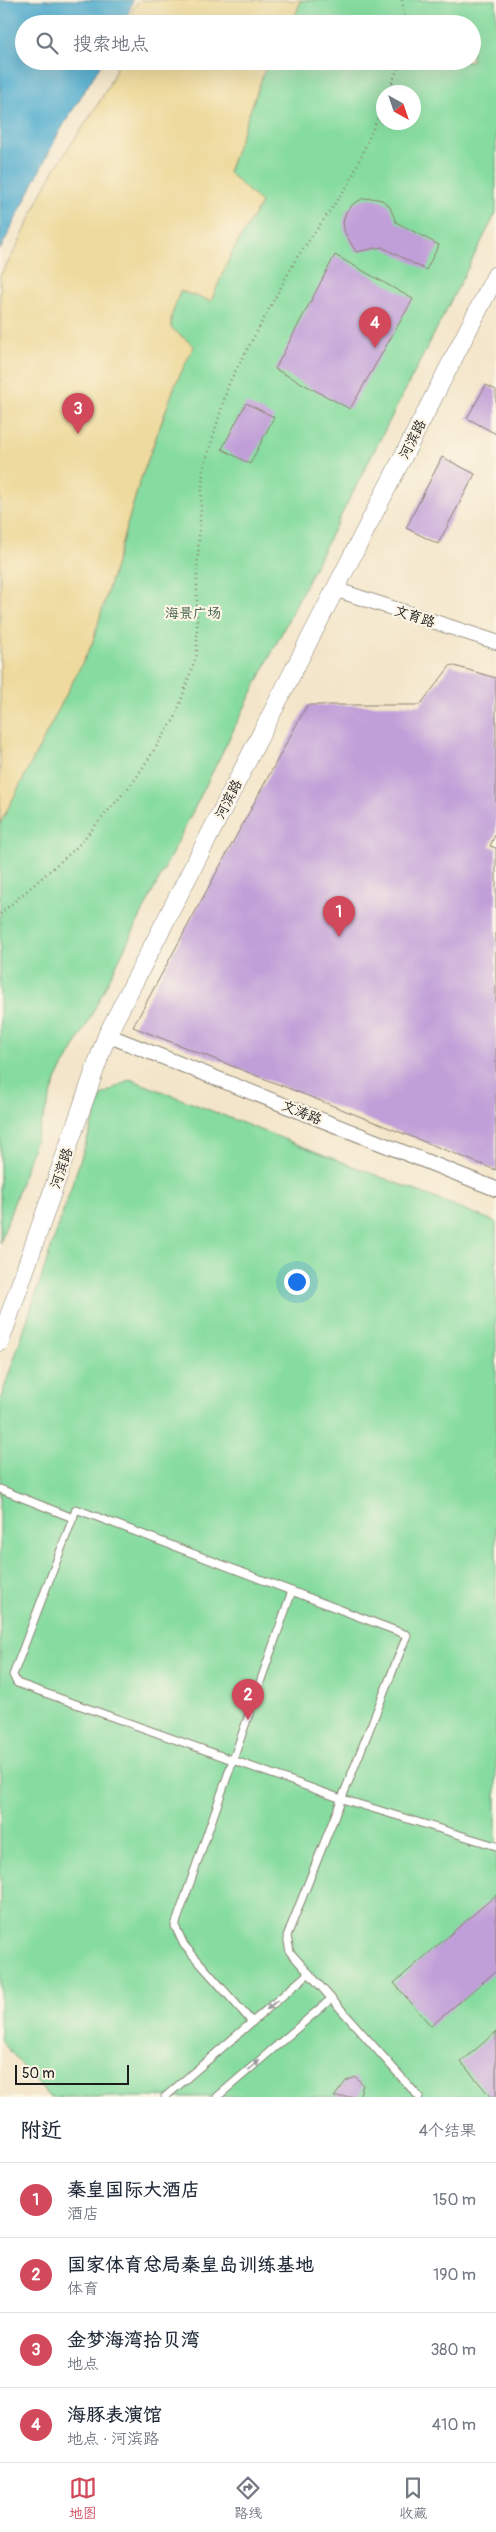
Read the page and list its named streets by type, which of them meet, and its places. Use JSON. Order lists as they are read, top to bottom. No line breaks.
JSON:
{"streets":{"street":["河滨路","文育路","文涛路"]},"crossings":[["河滨路","文育路"],["河滨路","文涛路"]],"parks":["海景广场"],"scale_bar":"50 m","north":"bottom right","page":{"search":"搜索地点","pins":["4","3","1","2"],"scale":"50 m","heading":["附近","4个结果"],"list":[{"mark":"1","name":"秦皇国际大酒店","note":"酒店","value":"150 m"},{"mark":"2","name":"国家体育总局秦皇岛训练基地","note":"体育","value":"190 m"},{"mark":"3","name":"金梦海湾拾贝湾","note":"地点","value":"380 m"},{"mark":"4","name":"海豚表演馆","note":"地点 · 河滨路","value":"410 m"}],"nav":["地图","路线","收藏"]}}
